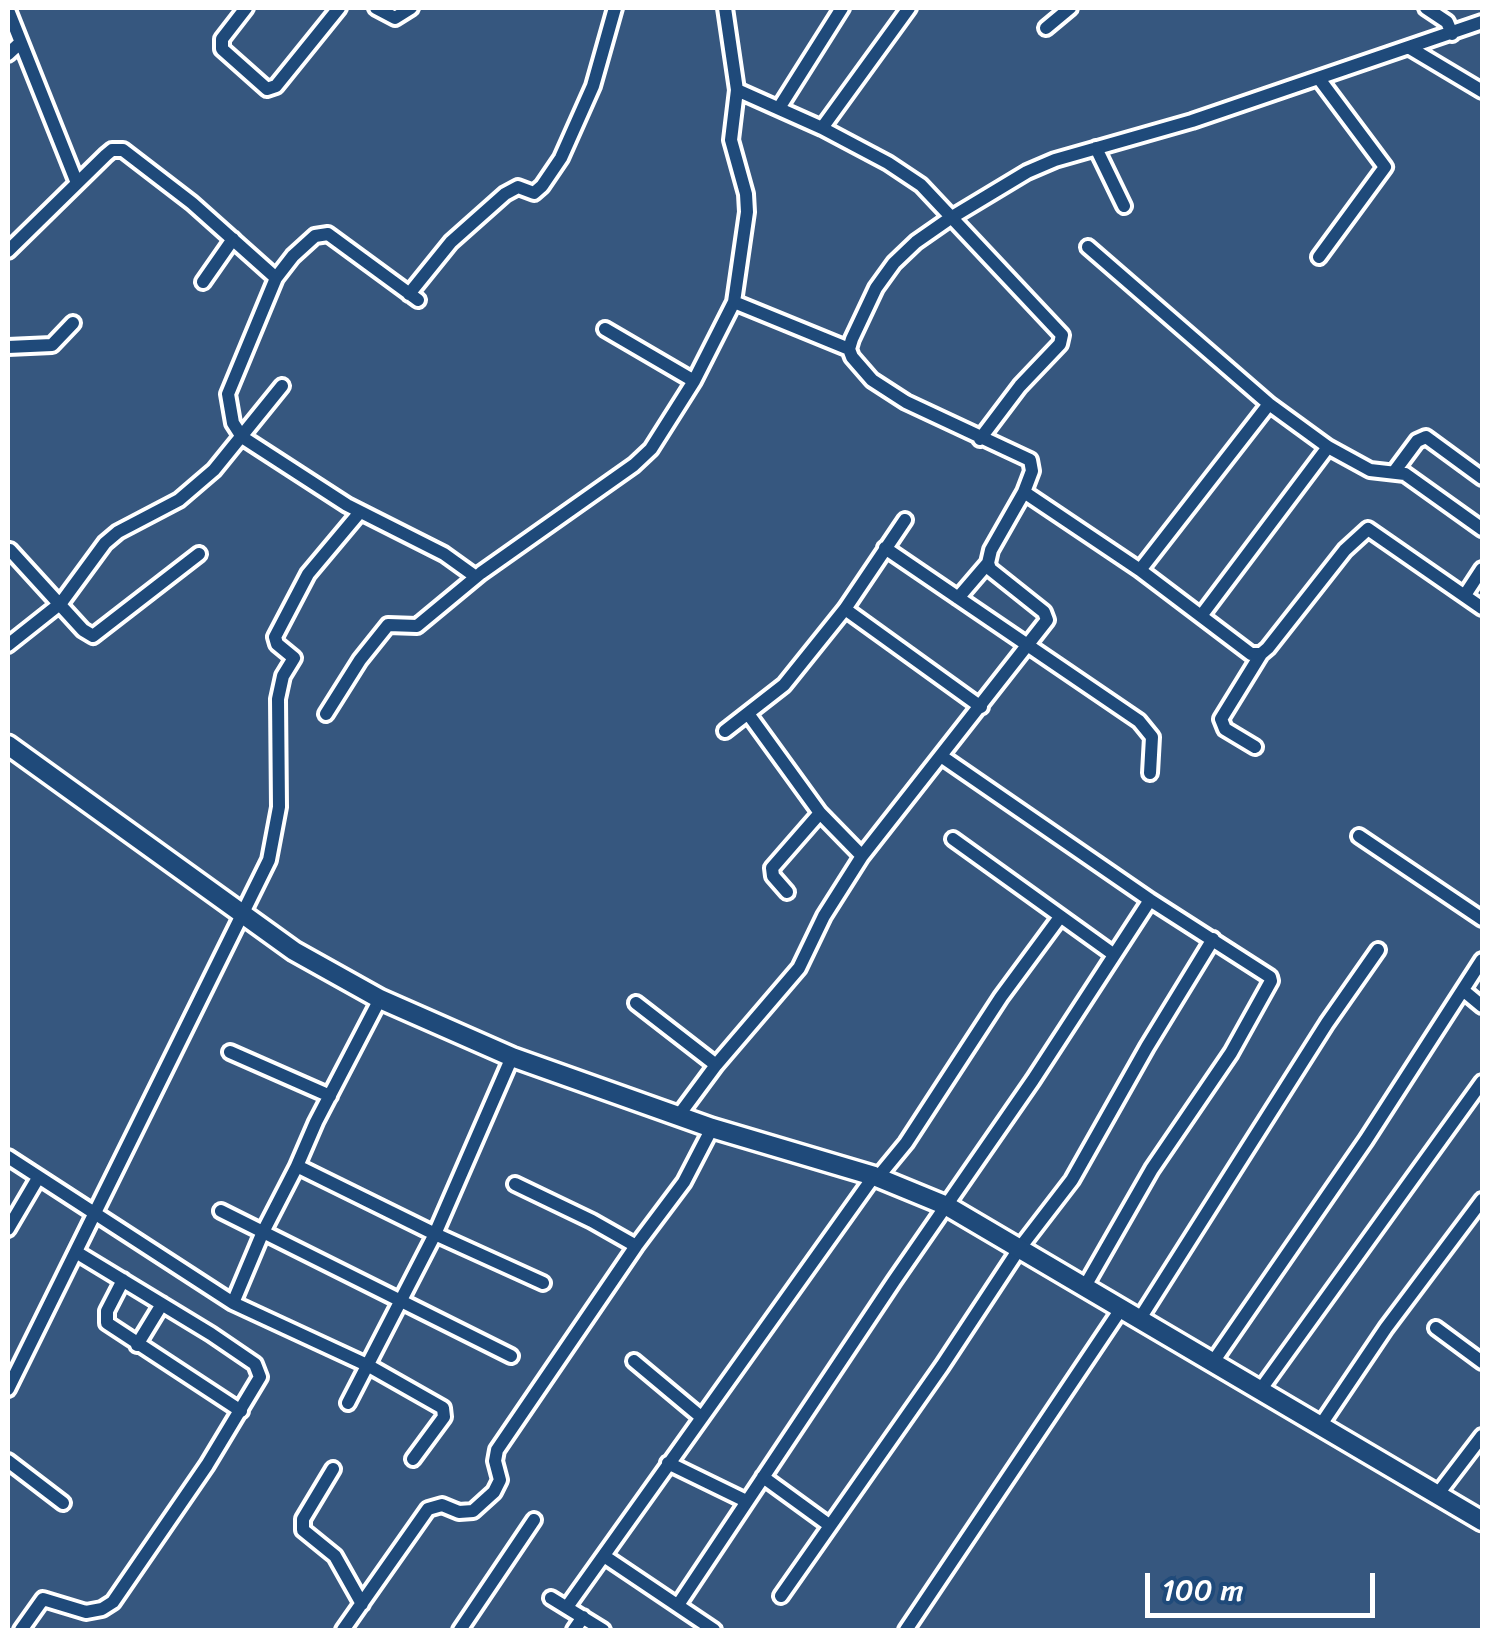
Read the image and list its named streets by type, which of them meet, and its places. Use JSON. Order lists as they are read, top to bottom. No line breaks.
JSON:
{"scale_bar":"100 m"}
